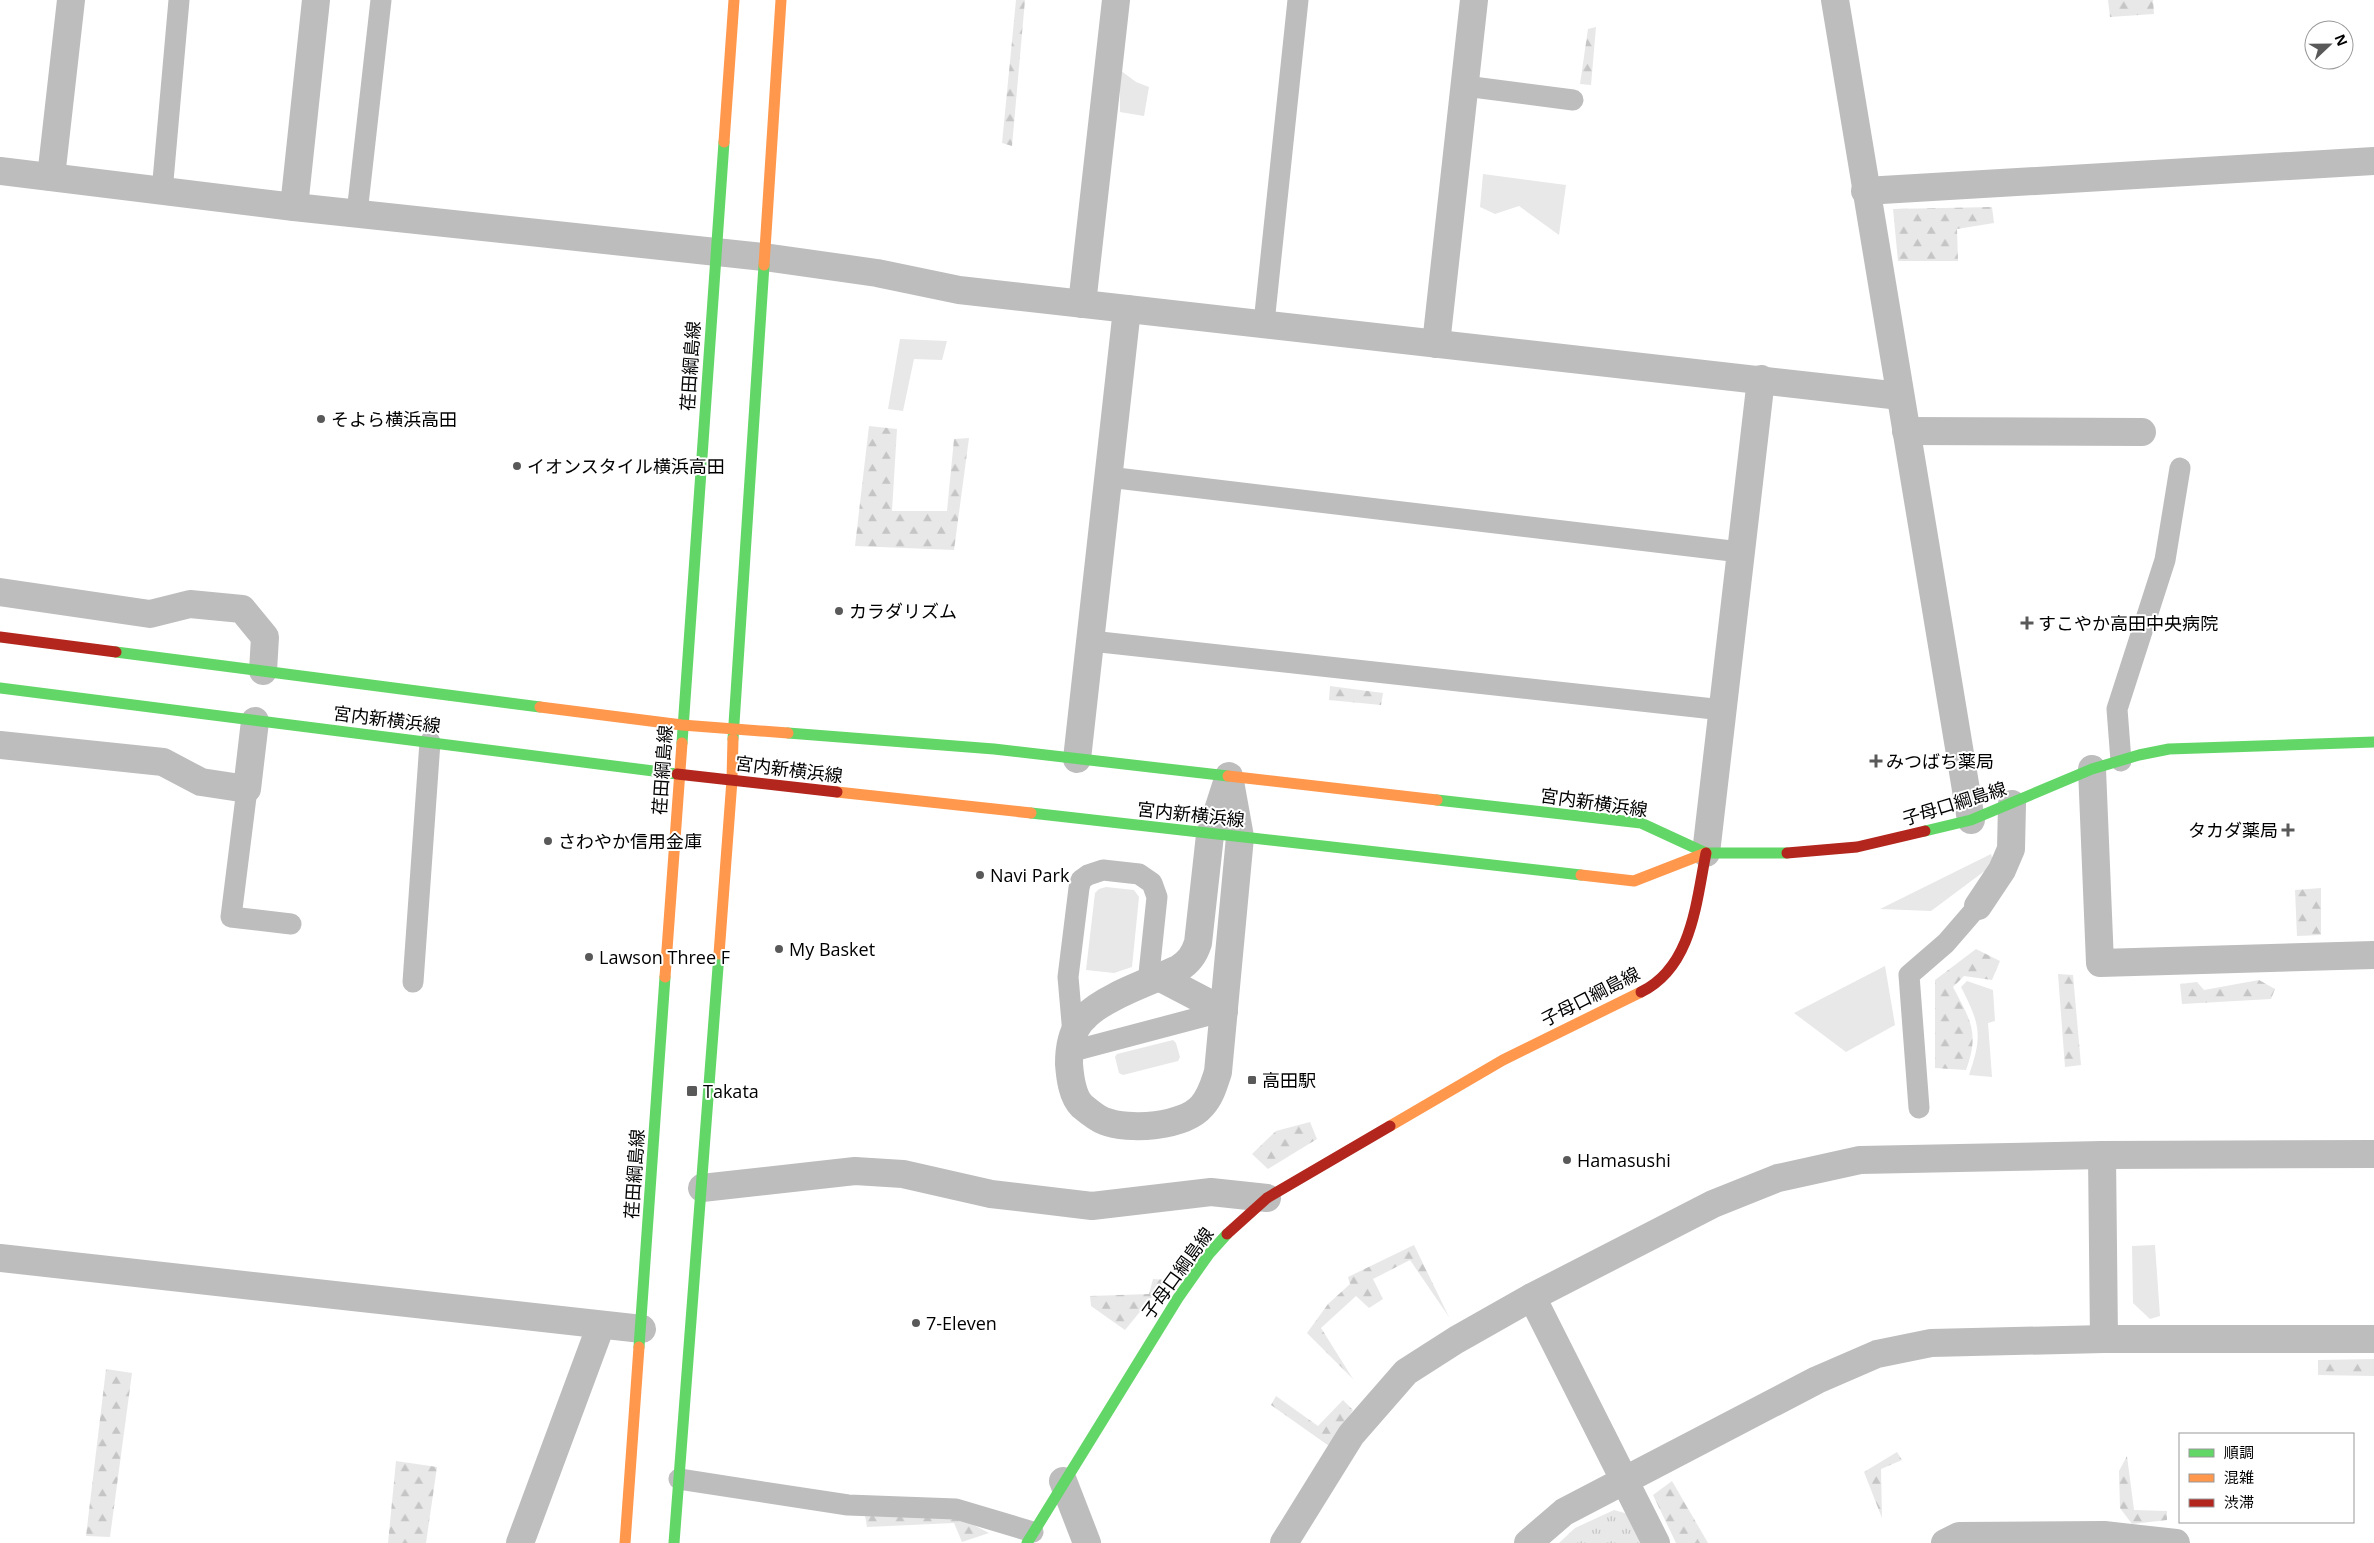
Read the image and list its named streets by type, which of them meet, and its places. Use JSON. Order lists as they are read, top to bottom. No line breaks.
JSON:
{"streets":{"main road":["荏田綱島線","宮内新横浜線","子母口綱島線"]},"crossings":[["荏田綱島線","宮内新横浜線"],["宮内新横浜線","子母口綱島線"]],"places":{"other":["そよら横浜高田","イオンスタイル横浜高田","カラダリズム","さわやか信用金庫","Navi Park","My Basket","Lawson Three F","Hamasushi","7-Eleven"],"health":["すこやか高田中央病院","みつばち薬局","タカダ薬局"],"transit":["高田駅","Takata"]},"legend":["順調","混雑","渋滞"],"north":"right"}
